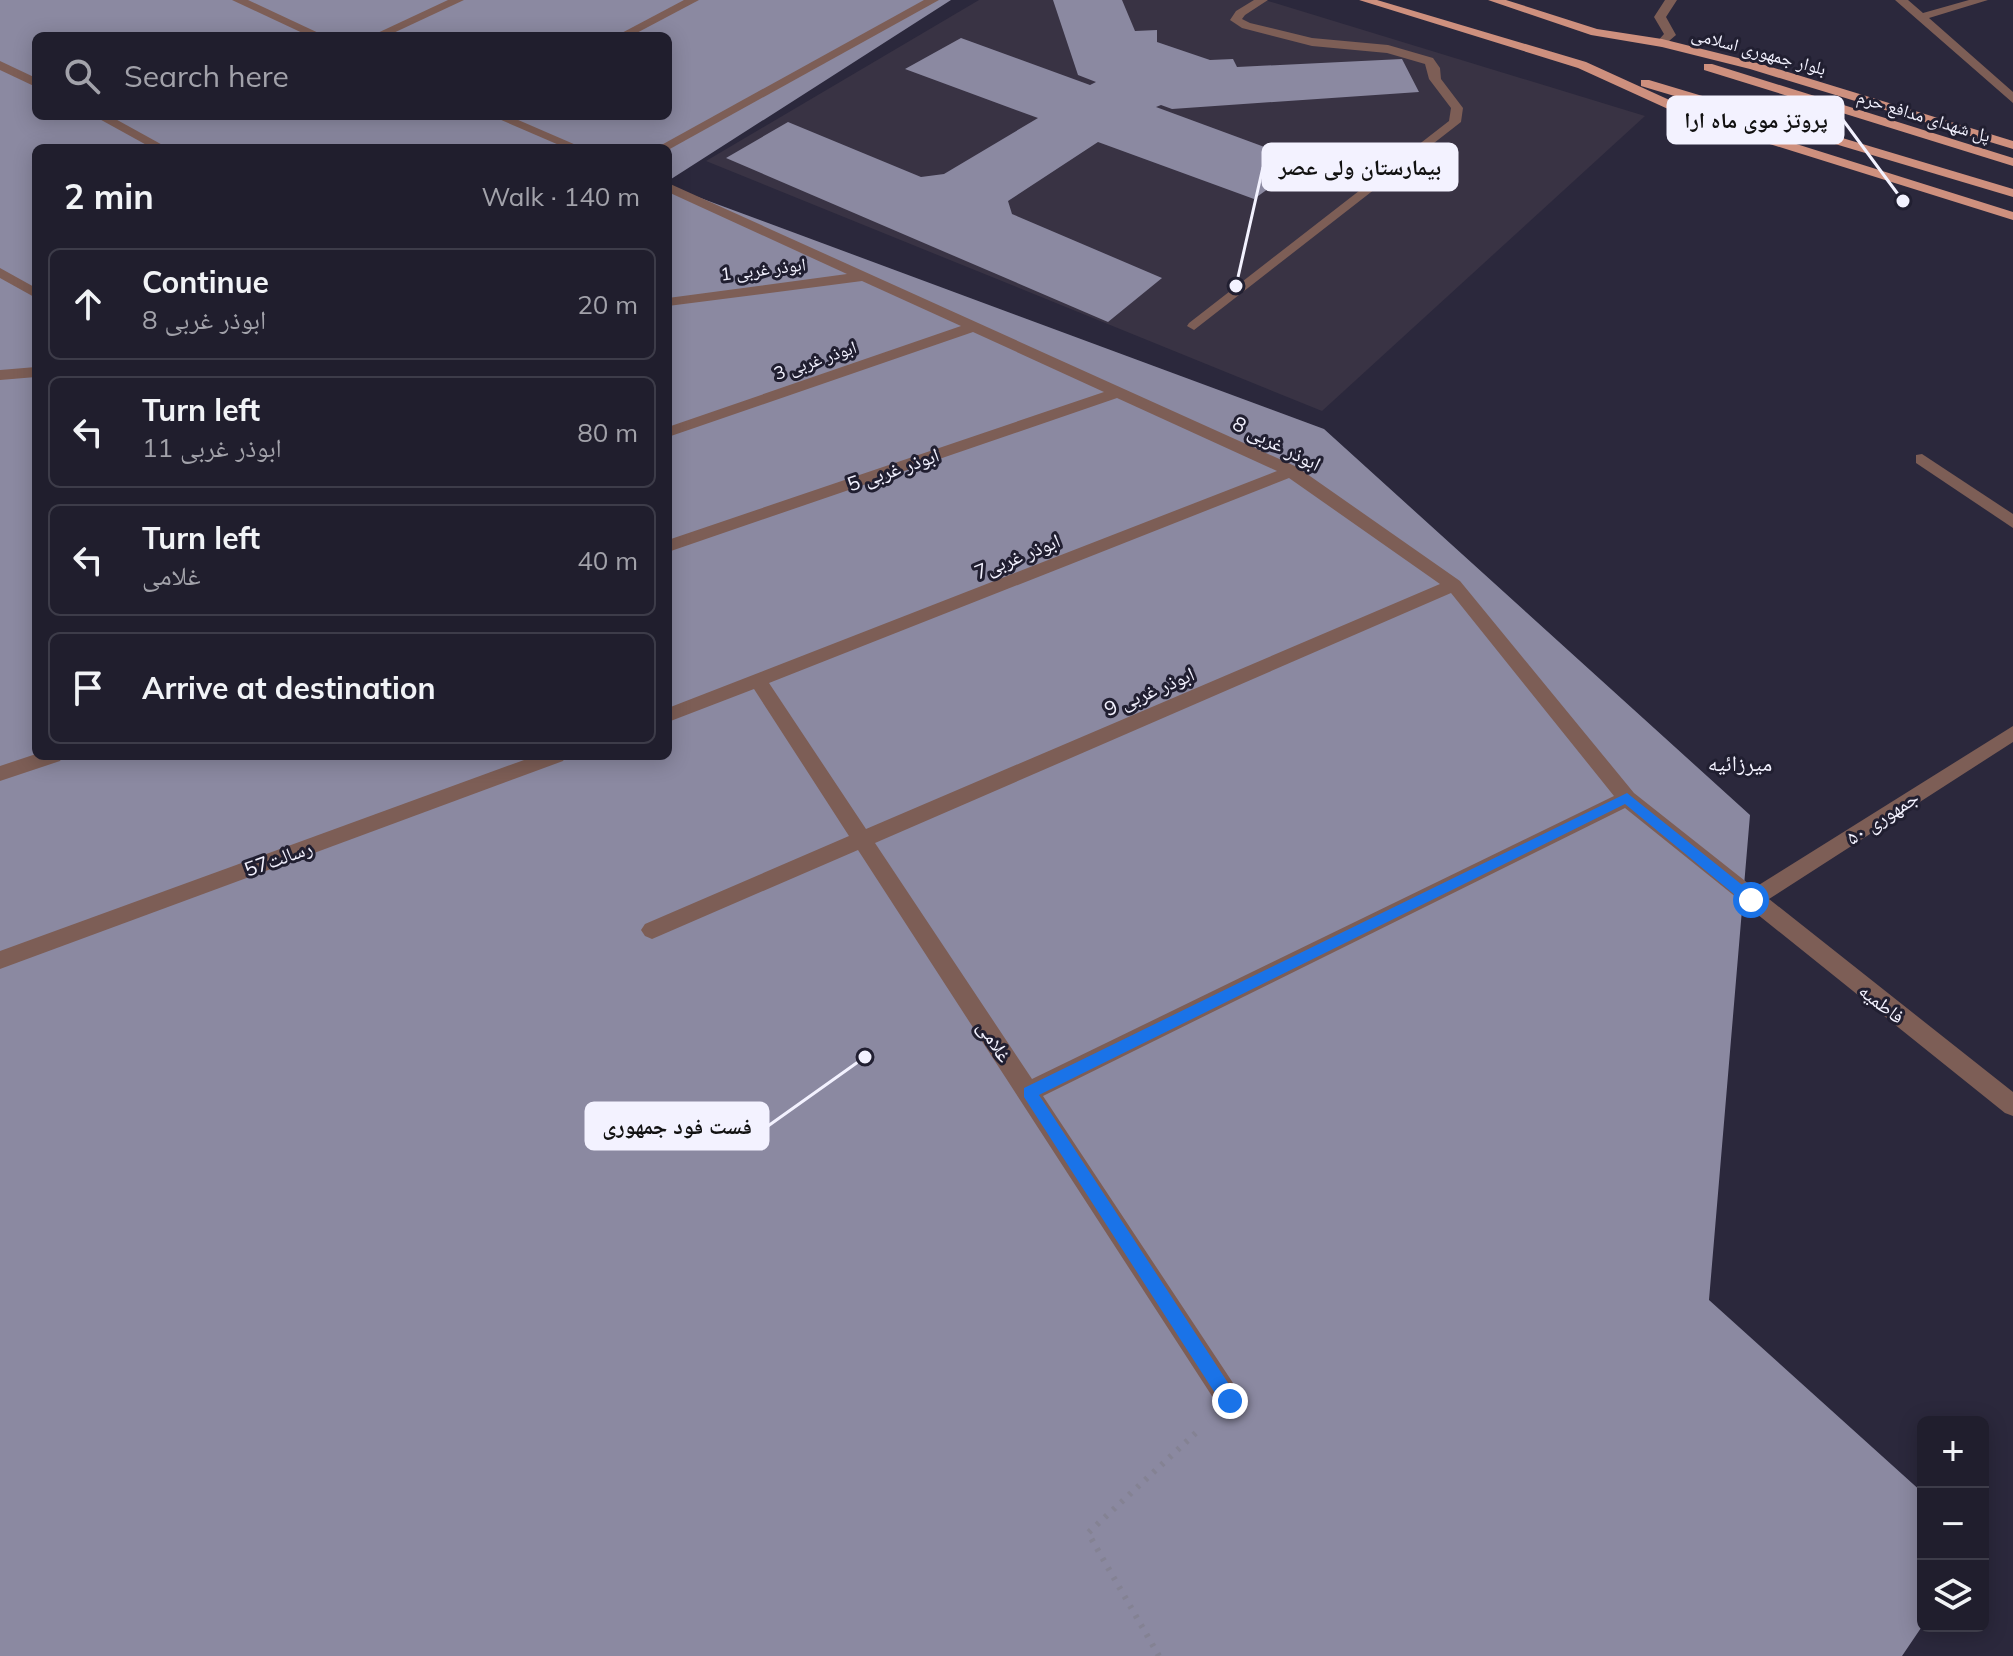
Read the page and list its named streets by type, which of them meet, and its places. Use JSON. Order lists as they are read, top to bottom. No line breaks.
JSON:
{"streets":{"main road":["بلوار جمهوری اسلامی","پل شهدای مدافع حرم"],"street":["ابوذر غربی 1","ابوذر غربی 3","ابوذر غربی 8","ابوذر غربی 5","ابوذر غربی7","ابوذر غربی 9","جمهوری ۵۰","رسالت57","فاطمیه","غلامی"]},"crossings":[["بلوار جمهوری اسلامی","پل شهدای مدافع حرم"],["ابوذر غربی 1","ابوذر غربی 8"],["ابوذر غربی 3","ابوذر غربی 8"],["ابوذر غربی 8","ابوذر غربی 5"],["ابوذر غربی 8","ابوذر غربی7"],["ابوذر غربی 8","ابوذر غربی 9"],["ابوذر غربی 8","جمهوری ۵۰"],["ابوذر غربی 8","فاطمیه"],["ابوذر غربی7","غلامی"],["ابوذر غربی 9","غلامی"],["جمهوری ۵۰","فاطمیه"]],"districts":["میرزائیه"],"places":["پروتز موی ماه ارا","بیمارستان ولی عصر","فست فود جمهوری"],"page":{"search":"Search here","heading":["2 min","Walk · 140 m"],"list":[["Continue","ابوذر غربی 8","20 m"],["Turn left","ابوذر غربی 11","80 m"],["Turn left","غلامی","40 m"],"Arrive at destination"],"map_buttons":["+","−"]}}
